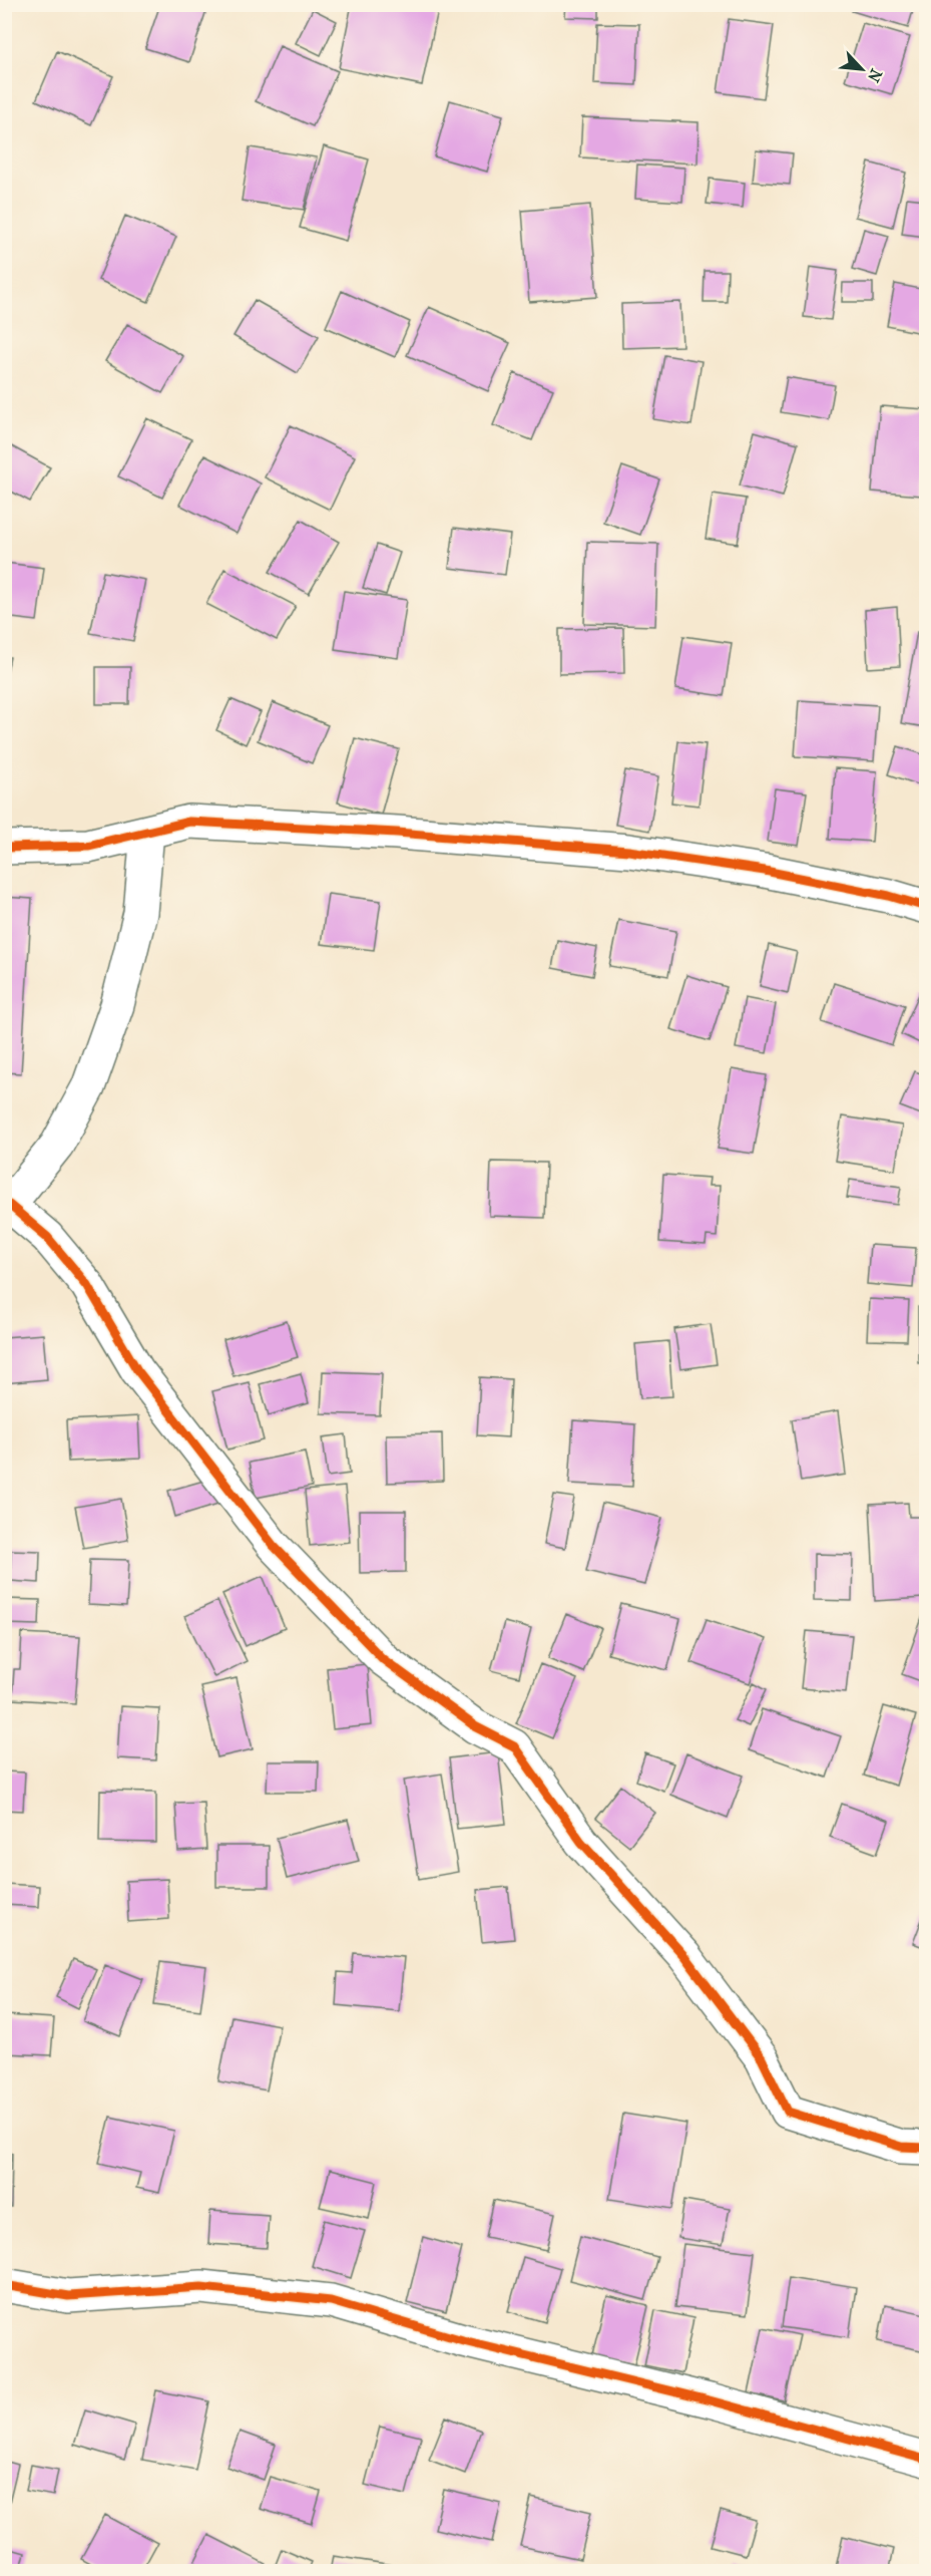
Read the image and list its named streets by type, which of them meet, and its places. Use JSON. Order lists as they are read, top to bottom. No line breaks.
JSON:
{"north":"bottom right"}
